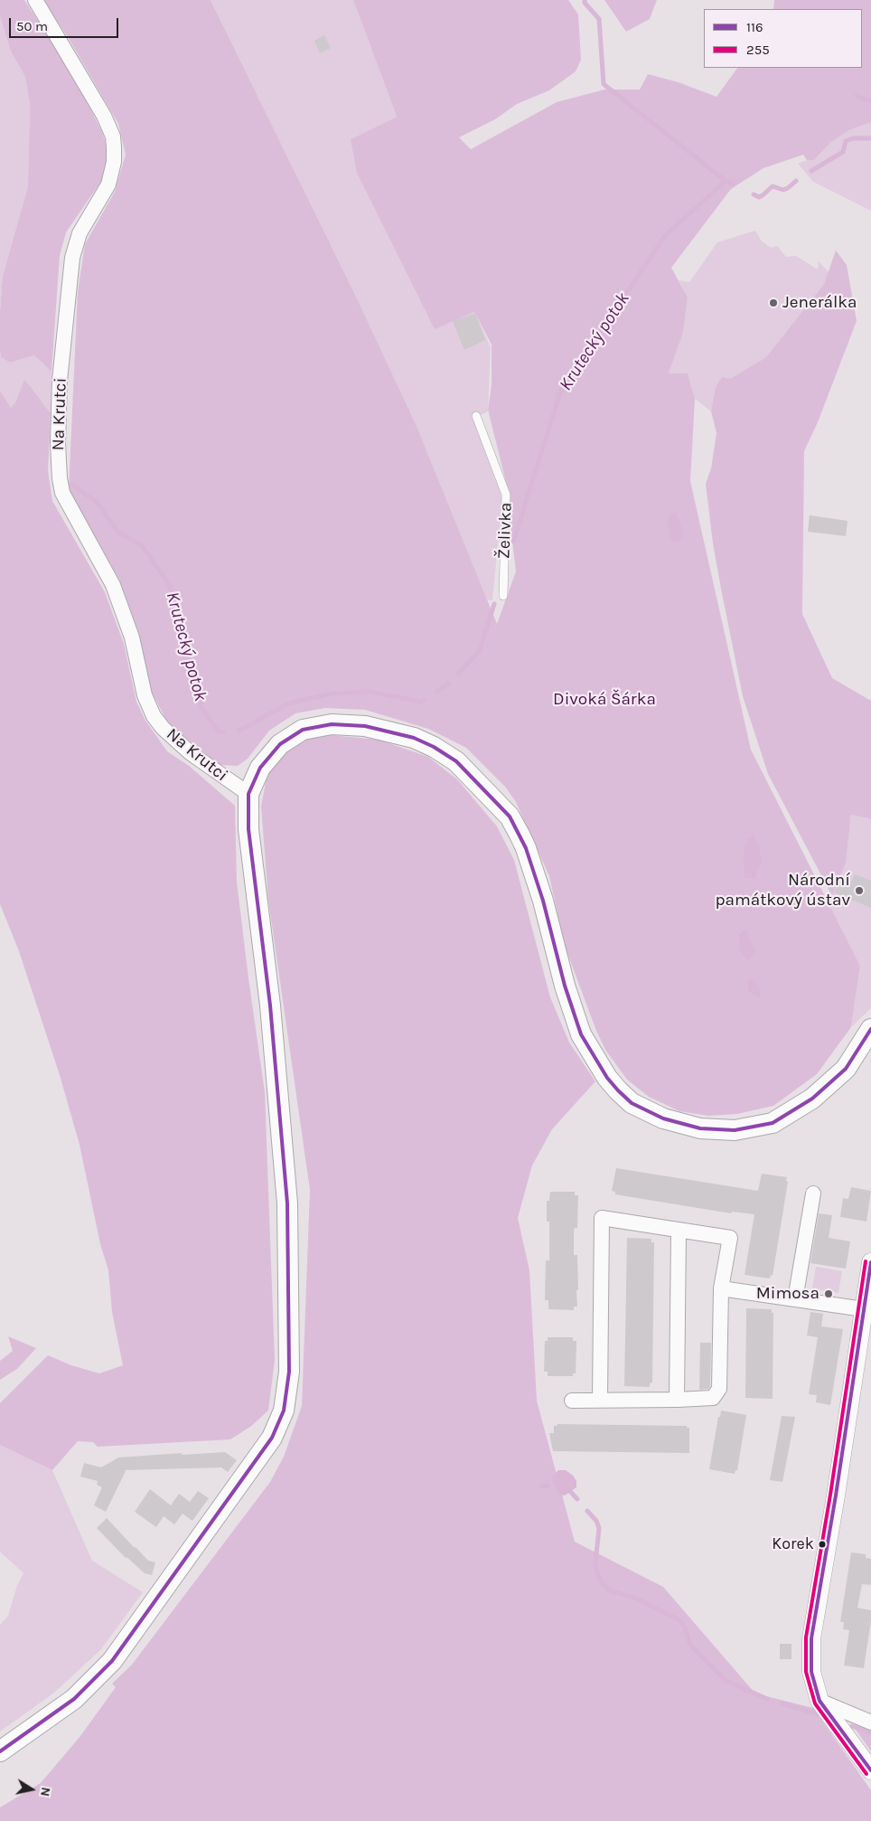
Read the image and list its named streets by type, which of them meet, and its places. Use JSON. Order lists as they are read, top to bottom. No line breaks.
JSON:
{"streets":{"street":["Na Krutci"],"lane":["Želivka"]},"water":["Krutecký potok"],"parks":["Divoká Šárka"],"places":["Jenerálka","Národní památkový ústav","Mimosa","Korek"],"lines":["transit line 116","transit line 255"],"legend":["116","255"],"scale_bar":"50 m","north":"right"}
